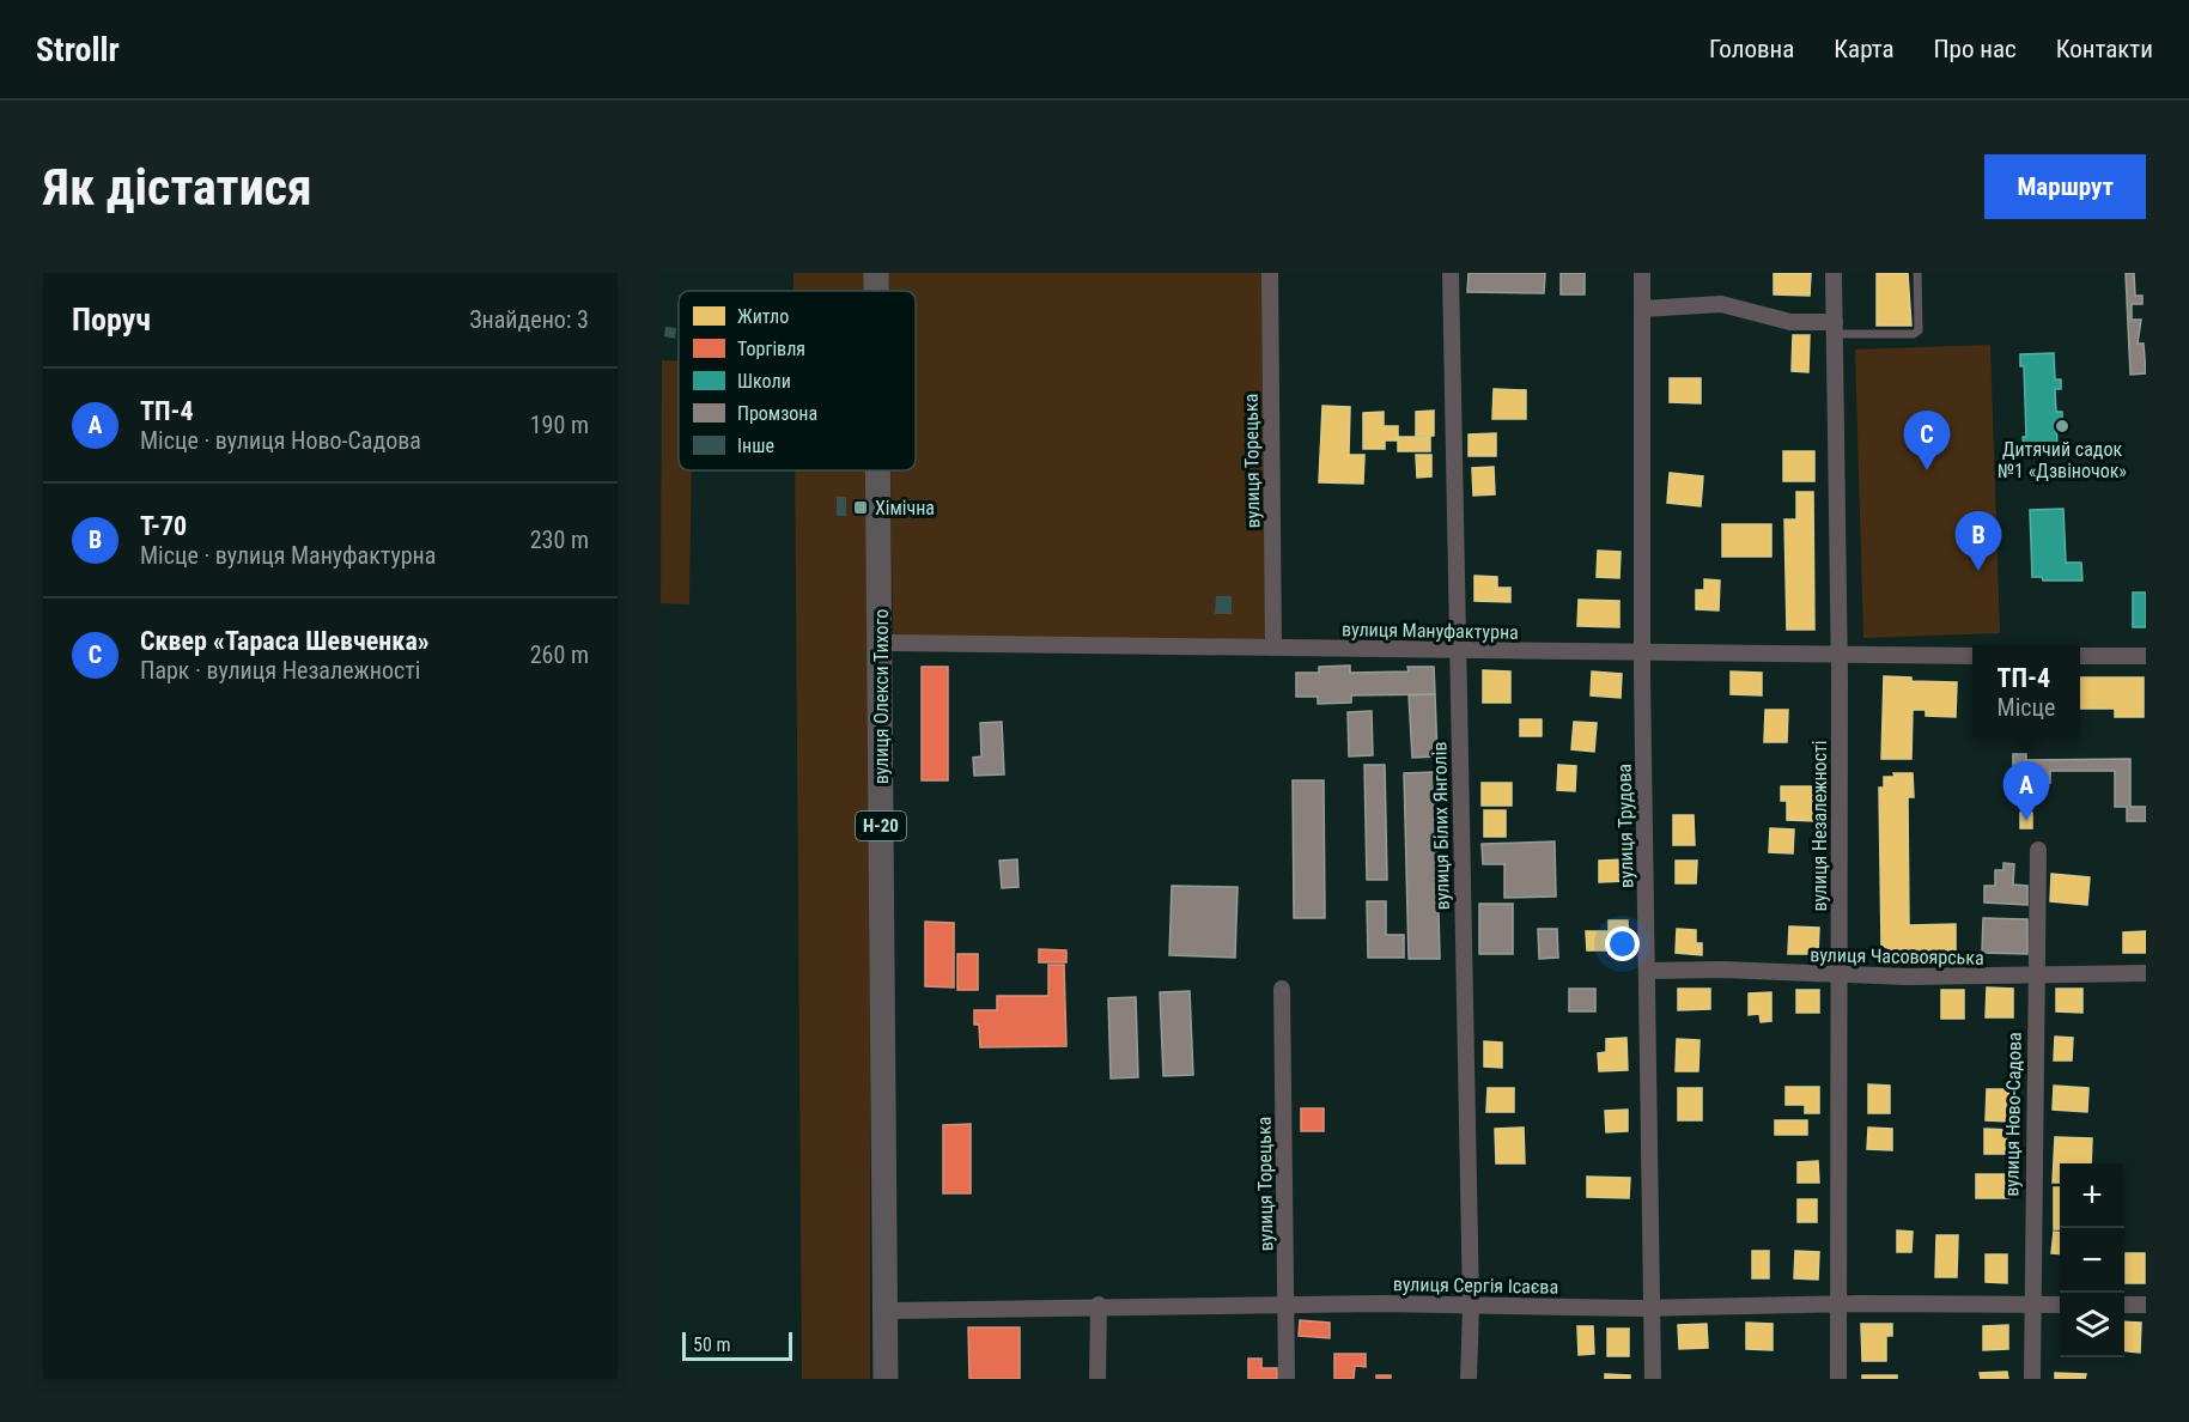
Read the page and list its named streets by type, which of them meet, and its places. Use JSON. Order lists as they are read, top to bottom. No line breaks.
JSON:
{"streets":{"main road":["вулиця Олекси Тихого","Н-20"],"street":["вулиця Торецька","вулиця Мануфактурна","вулиця Білих Янголів","вулиця Трудова","вулиця Незалежності","вулиця Часовоярська","вулиця Ново-Садова","вулиця Сергія Ісаєва"]},"crossings":[["вулиця Торецька","вулиця Мануфактурна"],["вулиця Торецька","вулиця Сергія Ісаєва"],["вулиця Мануфактурна","вулиця Олекси Тихого"],["вулиця Мануфактурна","вулиця Білих Янголів"],["вулиця Мануфактурна","вулиця Трудова"],["вулиця Мануфактурна","вулиця Незалежності"],["вулиця Олекси Тихого","вулиця Сергія Ісаєва"],["вулиця Білих Янголів","вулиця Сергія Ісаєва"],["вулиця Трудова","вулиця Часовоярська"],["вулиця Трудова","вулиця Сергія Ісаєва"],["вулиця Незалежності","вулиця Часовоярська"],["вулиця Незалежності","вулиця Сергія Ісаєва"],["вулиця Часовоярська","вулиця Ново-Садова"],["вулиця Ново-Садова","вулиця Сергія Ісаєва"]],"places":{"other":["Дитячий садок №1 «Дзвіночок»"],"transit":["Хімічна"]},"legend":["Житло","Торгівля","Школи","Промзона","Інше"],"scale_bar":"50 m","page":{"header":"Strollr","nav":["Головна","Карта","Про нас","Контакти"],"buttons":"Маршрут","title":"Як дістатися","heading":["Поруч","Знайдено: 3"],"list":[{"mark":"A","name":"ТП-4","note":"Місце · вулиця Ново-Садова","value":"190 m"},{"mark":"B","name":"Т-70","note":"Місце · вулиця Мануфактурна","value":"230 m"},{"mark":"C","name":"Сквер «Тараса Шевченка»","note":"Парк · вулиця Незалежності","value":"260 m"}],"pins":["C","B","A"],"popup":["ТП-4","Місце"],"map_buttons":["+","−"],"scale":"50 m"}}
